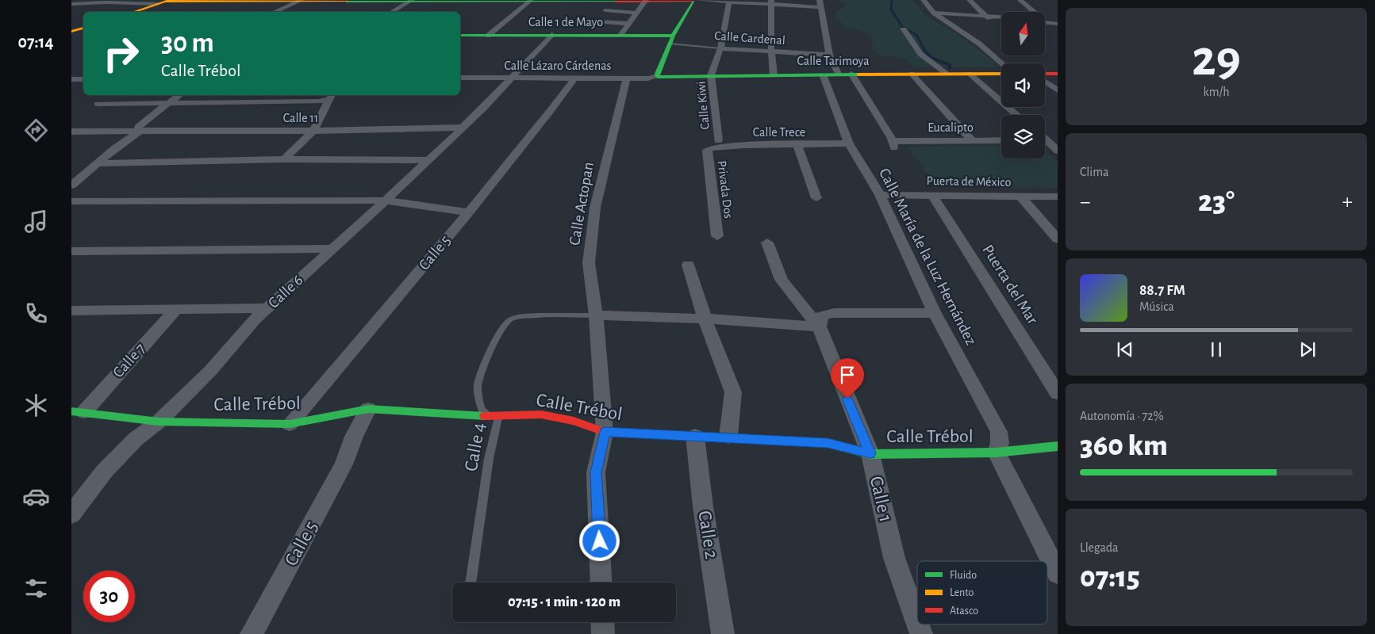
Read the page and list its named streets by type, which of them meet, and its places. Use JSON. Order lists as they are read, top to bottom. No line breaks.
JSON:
{"streets":{"street":["Calle 1 de Mayo","Calle Cardenal","Calle Tarimoya","Calle Lázaro Cárdenas","Calle Kiwi","Calle 11","Eucalipto","Calle Trece","Puerta de México","Privada Dos","Calle Actopan","Calle 5","Calle María de la Luz Hernández","Puerta del Mar","Calle 6","Calle 7","Calle Trébol","Calle 1","Calle 2"],"lane":["Calle 4"]},"crossings":[["Calle 1 de Mayo","Calle Cardenal"],["Calle 1 de Mayo","Calle 6"],["Calle Cardenal","Calle Kiwi"],["Calle Tarimoya","Calle Lázaro Cárdenas"],["Calle Tarimoya","Calle Kiwi"],["Calle Tarimoya","Eucalipto"],["Calle Tarimoya","Calle María de la Luz Hernández"],["Calle Lázaro Cárdenas","Calle Actopan"],["Calle Lázaro Cárdenas","Calle 5"],["Calle Lázaro Cárdenas","Calle 6"],["Calle Kiwi","Calle Trece"],["Calle Kiwi","Privada Dos"],["Calle 11","Calle 6"],["Calle Trece","Privada Dos"],["Calle Trece","Calle María de la Luz Hernández"],["Puerta de México","Calle María de la Luz Hernández"],["Puerta de México","Puerta del Mar"],["Calle Actopan","Calle Trébol"],["Calle Actopan","Calle 4"],["Calle 5","Calle Trébol"],["Calle María de la Luz Hernández","Calle Trébol"],["Calle 6","Calle Trébol"],["Calle 7","Calle Trébol"],["Calle Trébol","Calle 4"],["Calle Trébol","Calle 1"],["Calle Trébol","Calle 2"]],"legend":["Fluido","Lento","Atasco"],"north":"top","page":{"tabs":"07:14","tile":[["29","km/h"],"Clima",["Autonomía · 72%","360 km"],["Llegada","07:15"]],"turn":["30 m","Calle Trébol"],"heat":["−","23°","+"],"song":["88.7 FM","Música"],"limit":"30","trip":"07:15 · 1 min · 120 m"}}
